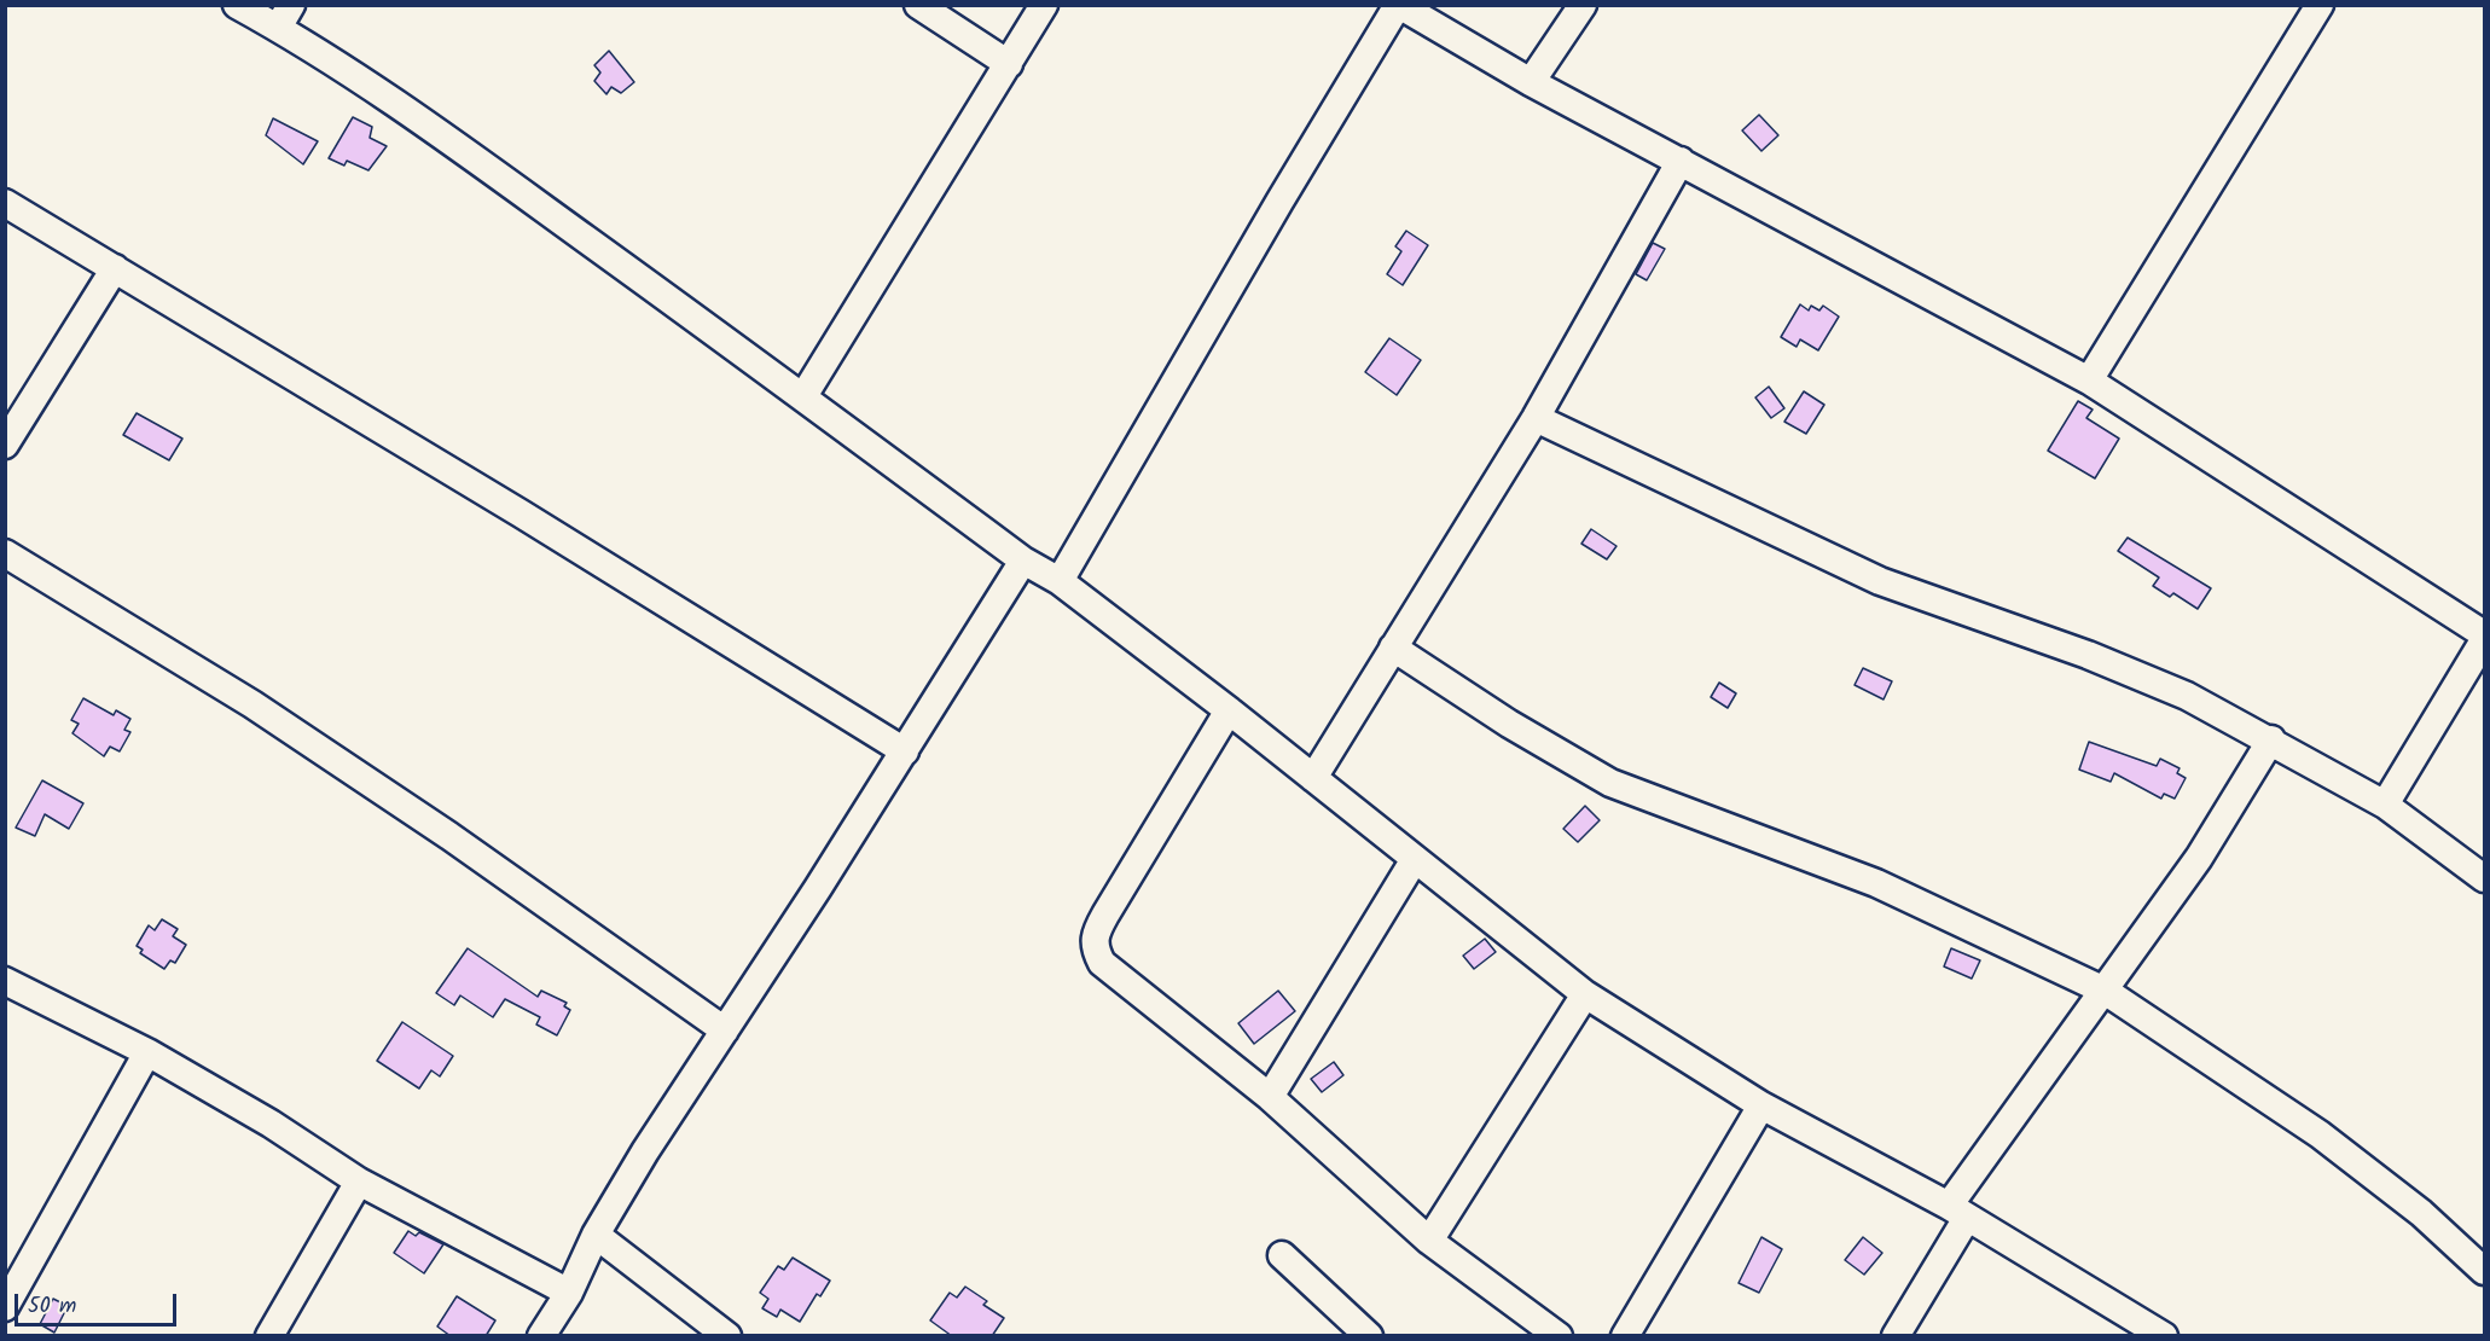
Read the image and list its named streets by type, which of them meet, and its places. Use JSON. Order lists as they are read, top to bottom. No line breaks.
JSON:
{"scale_bar":"50 m"}
